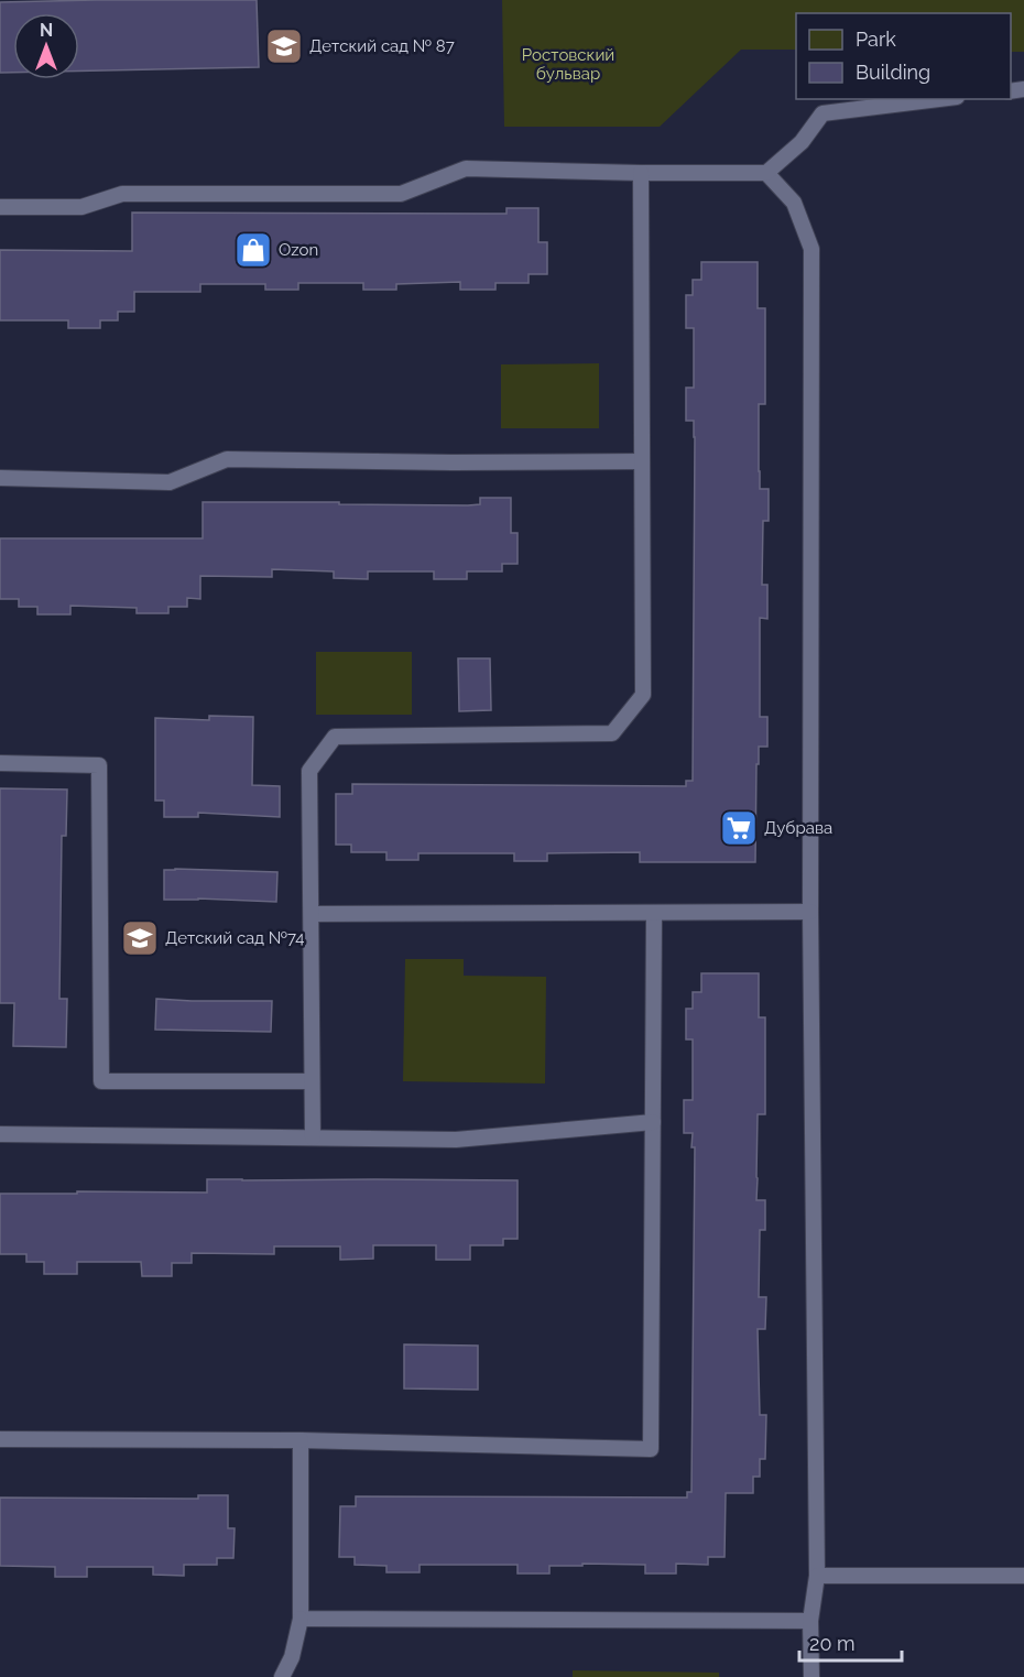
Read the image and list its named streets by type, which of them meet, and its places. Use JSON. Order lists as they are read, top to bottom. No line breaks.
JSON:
{"parks":["Ростовский бульвар"],"places":{"school or university":["Детский сад № 87","Детский сад №74"],"shop":["Ozon"],"supermarket":["Дубрава"]},"legend":["Park","Building"],"scale_bar":"20 m","north":"top"}
